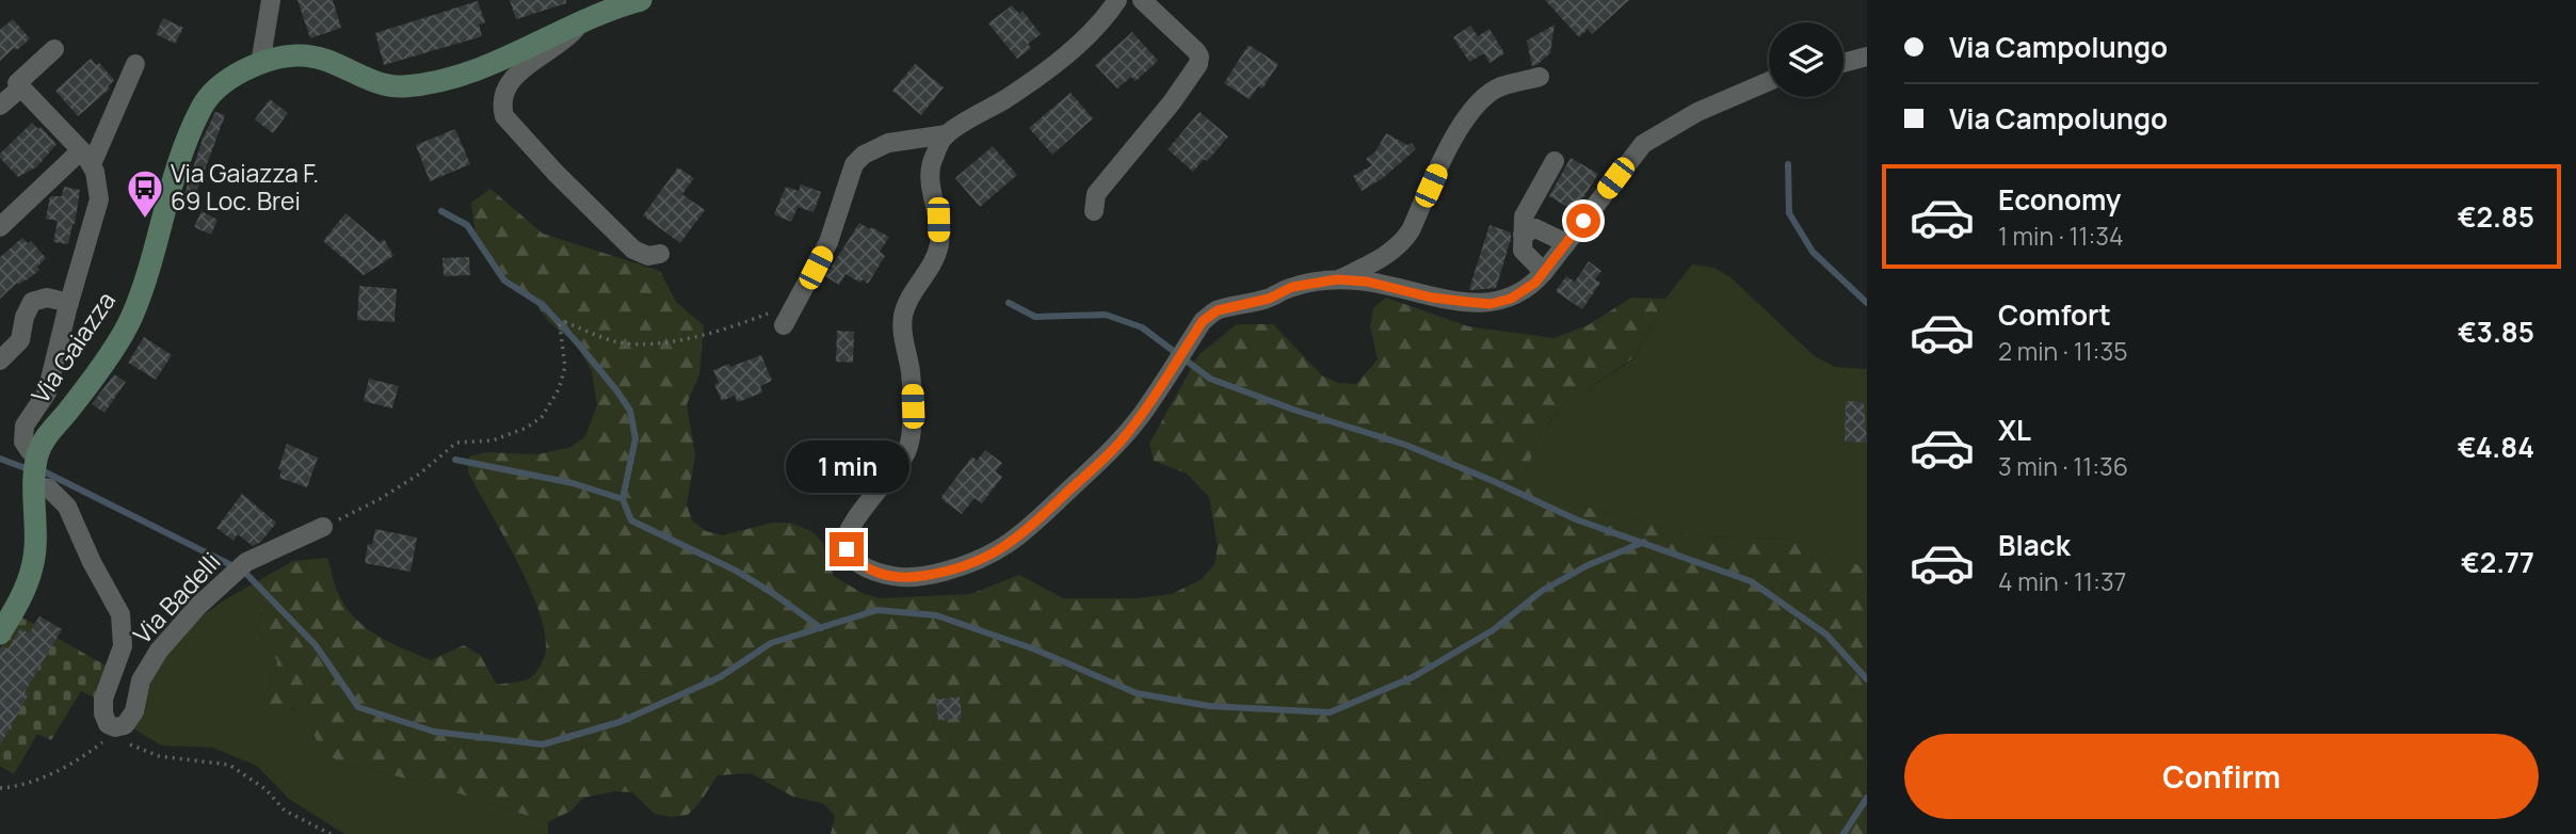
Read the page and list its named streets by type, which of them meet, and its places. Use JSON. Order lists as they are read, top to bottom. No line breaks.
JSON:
{"streets":{"main road":["Via Gaiazza"],"street":["Via Badelli"]},"crossings":[["Via Gaiazza","Via Badelli"]],"places":{"bus stop":["Via Gaiazza F. 69 Loc. Brei"]},"page":{"banner":["Via Campolungo","Via Campolungo"],"list":[{"name":"Economy","note":"1 min · 11:34","value":"€2.85"},{"name":"Comfort","note":"2 min · 11:35","value":"€3.85"},{"name":"XL","note":"3 min · 11:36","value":"€4.84"},{"name":"Black","note":"4 min · 11:37","value":"€2.77"}],"bubble":"1 min","buttons":"Confirm"}}
